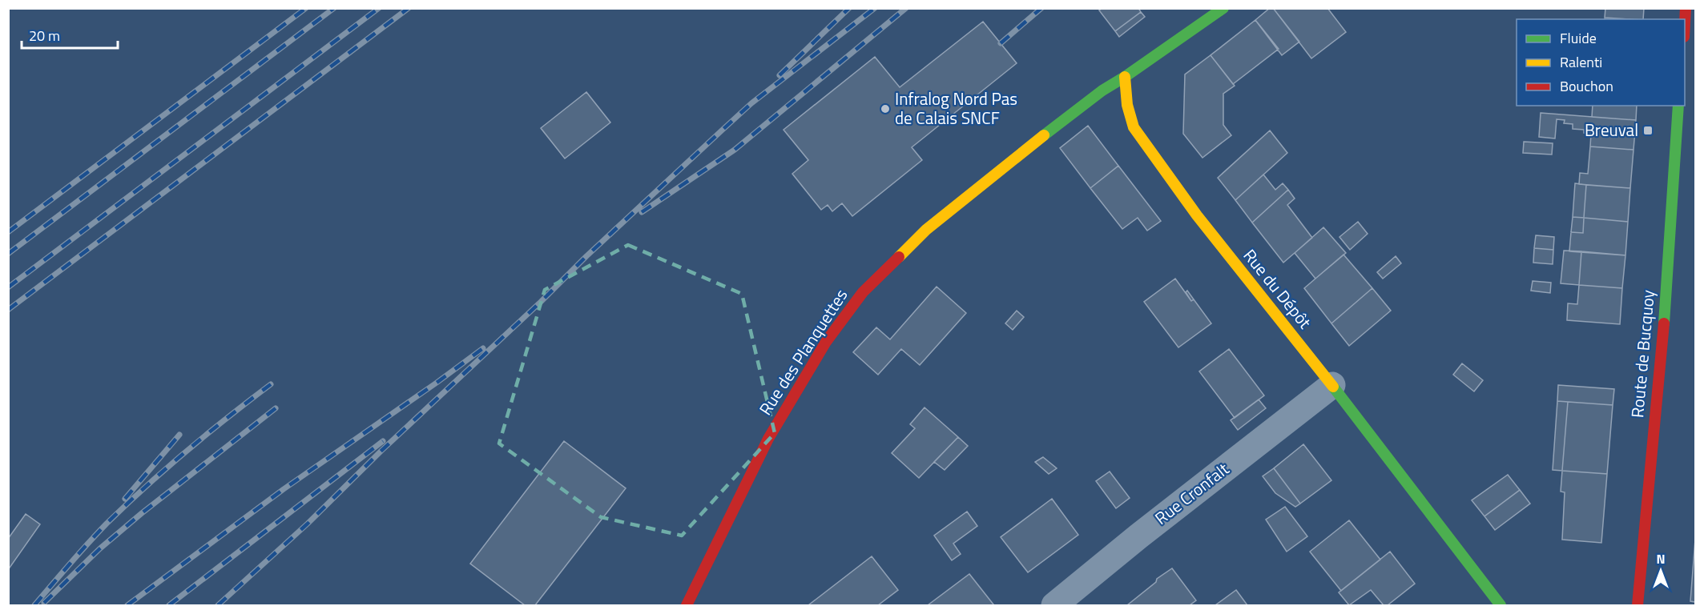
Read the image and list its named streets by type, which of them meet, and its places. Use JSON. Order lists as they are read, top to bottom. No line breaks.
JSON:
{"streets":{"street":["Rue du Dépôt","Rue des Planquettes","Route de Bucquoy","Rue Cronfalt"]},"crossings":[["Rue du Dépôt","Rue des Planquettes"],["Rue du Dépôt","Rue Cronfalt"]],"places":{"other":["Infralog Nord Pas de Calais SNCF"],"transit":["Breuval"]},"legend":["Fluide","Ralenti","Bouchon"],"scale_bar":"20 m","north":"top"}
